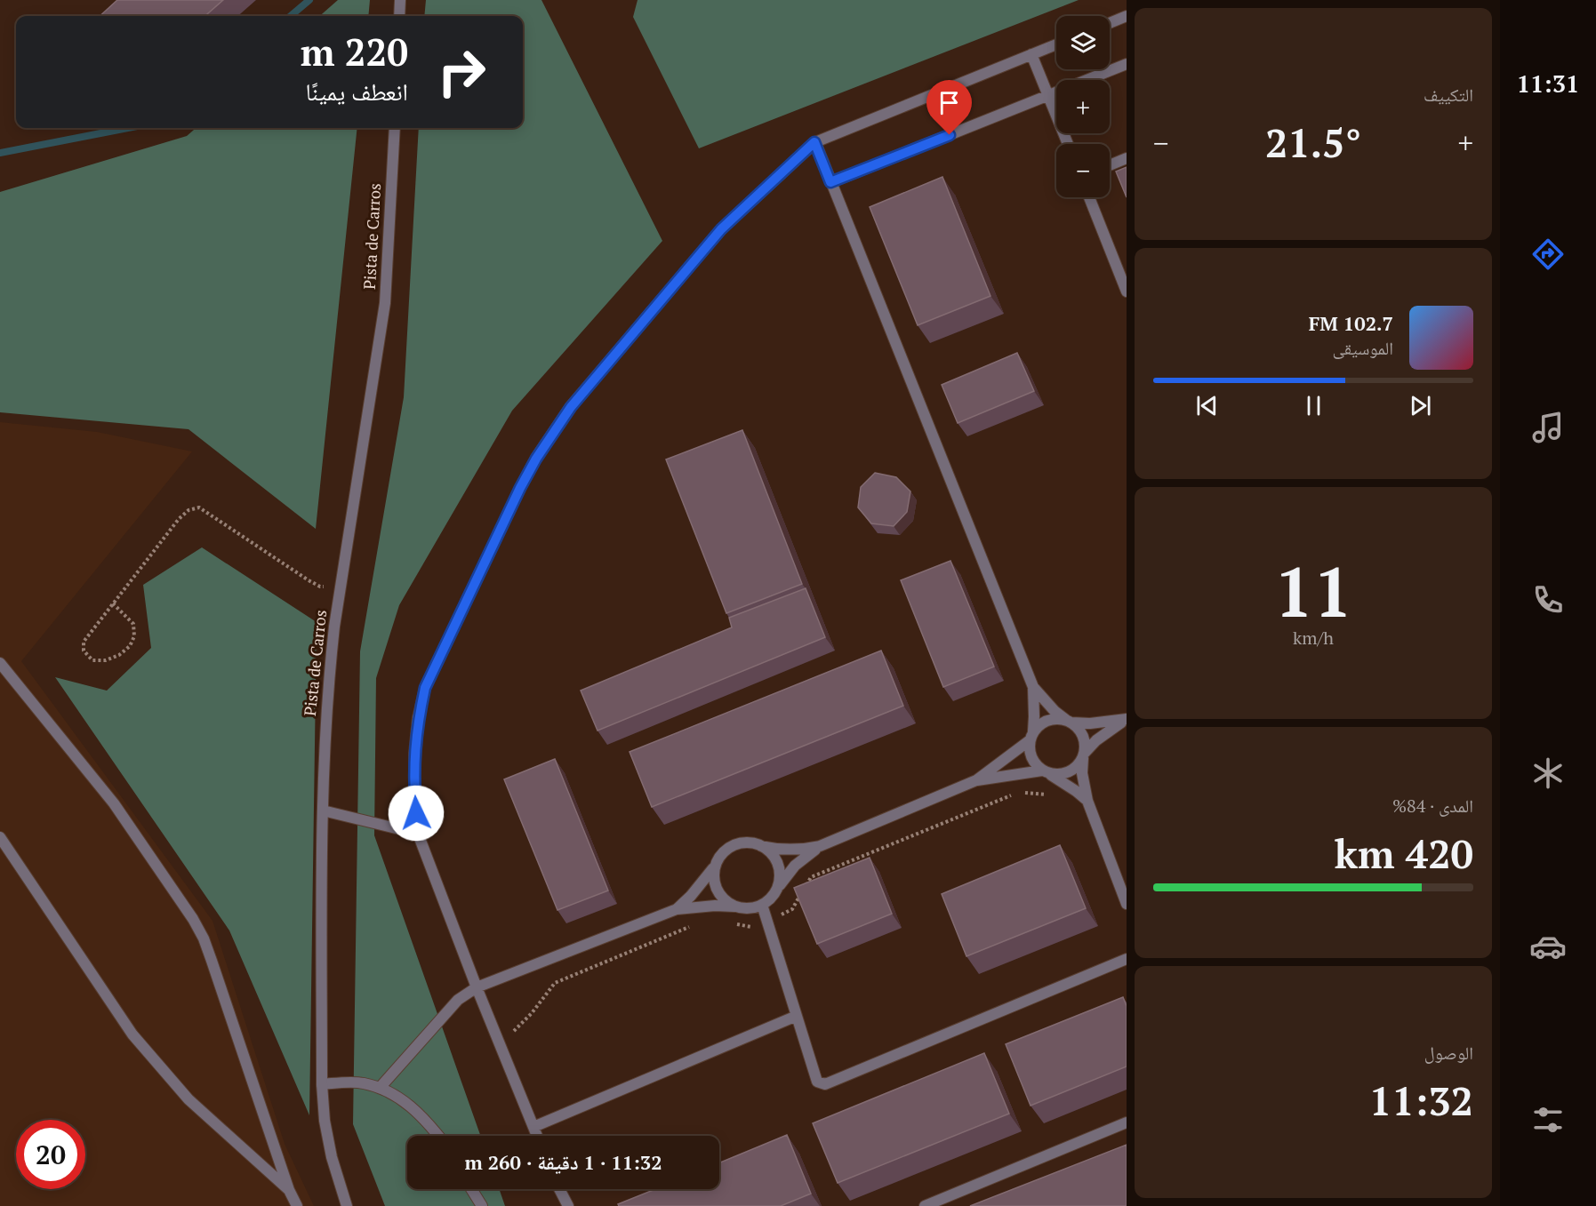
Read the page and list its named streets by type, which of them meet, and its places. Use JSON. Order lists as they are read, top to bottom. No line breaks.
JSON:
{"streets":{"street":["Pista de Carros"]},"page":{"tabs":"11:31","tile":["التكييف",["11","km/h"],["المدى · 84%","420 km"],["الوصول","11:32"]],"map_buttons":["+","−"],"turn":["220 m","انعطف يمينًا"],"heat":["−","21.5°","+"],"song":["102.7 FM","الموسيقى"],"limit":"20","trip":"11:32 · 1 دقيقة · 260 m"}}
